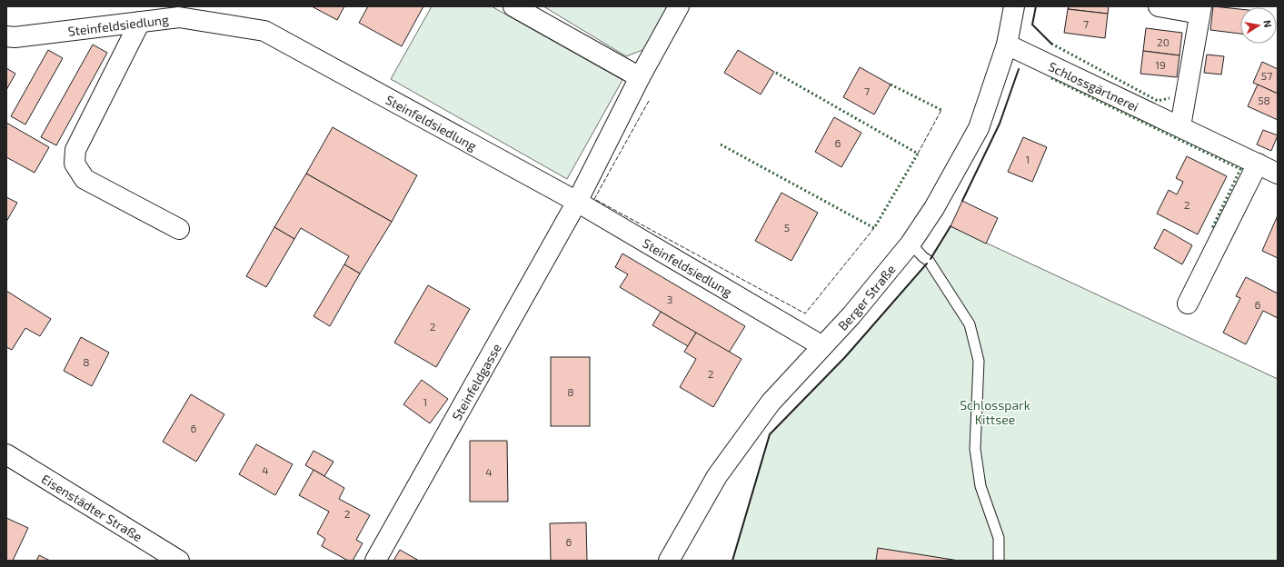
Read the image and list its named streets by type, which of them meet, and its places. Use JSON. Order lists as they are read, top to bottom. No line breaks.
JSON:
{"streets":{"street":["Steinfeldsiedlung","Schlossgärtnerei","Berger Straße","Steinfeldgasse","Eisenstädter Straße"]},"crossings":[["Steinfeldsiedlung","Berger Straße"],["Steinfeldsiedlung","Steinfeldgasse"],["Schlossgärtnerei","Berger Straße"]],"parks":["Schlosspark Kittsee"],"house_numbers":["7","20","19","57","7","58","6","1","2","5","3","6","2","8","2","8","1","6","4","4","2","6"],"north":"right"}
